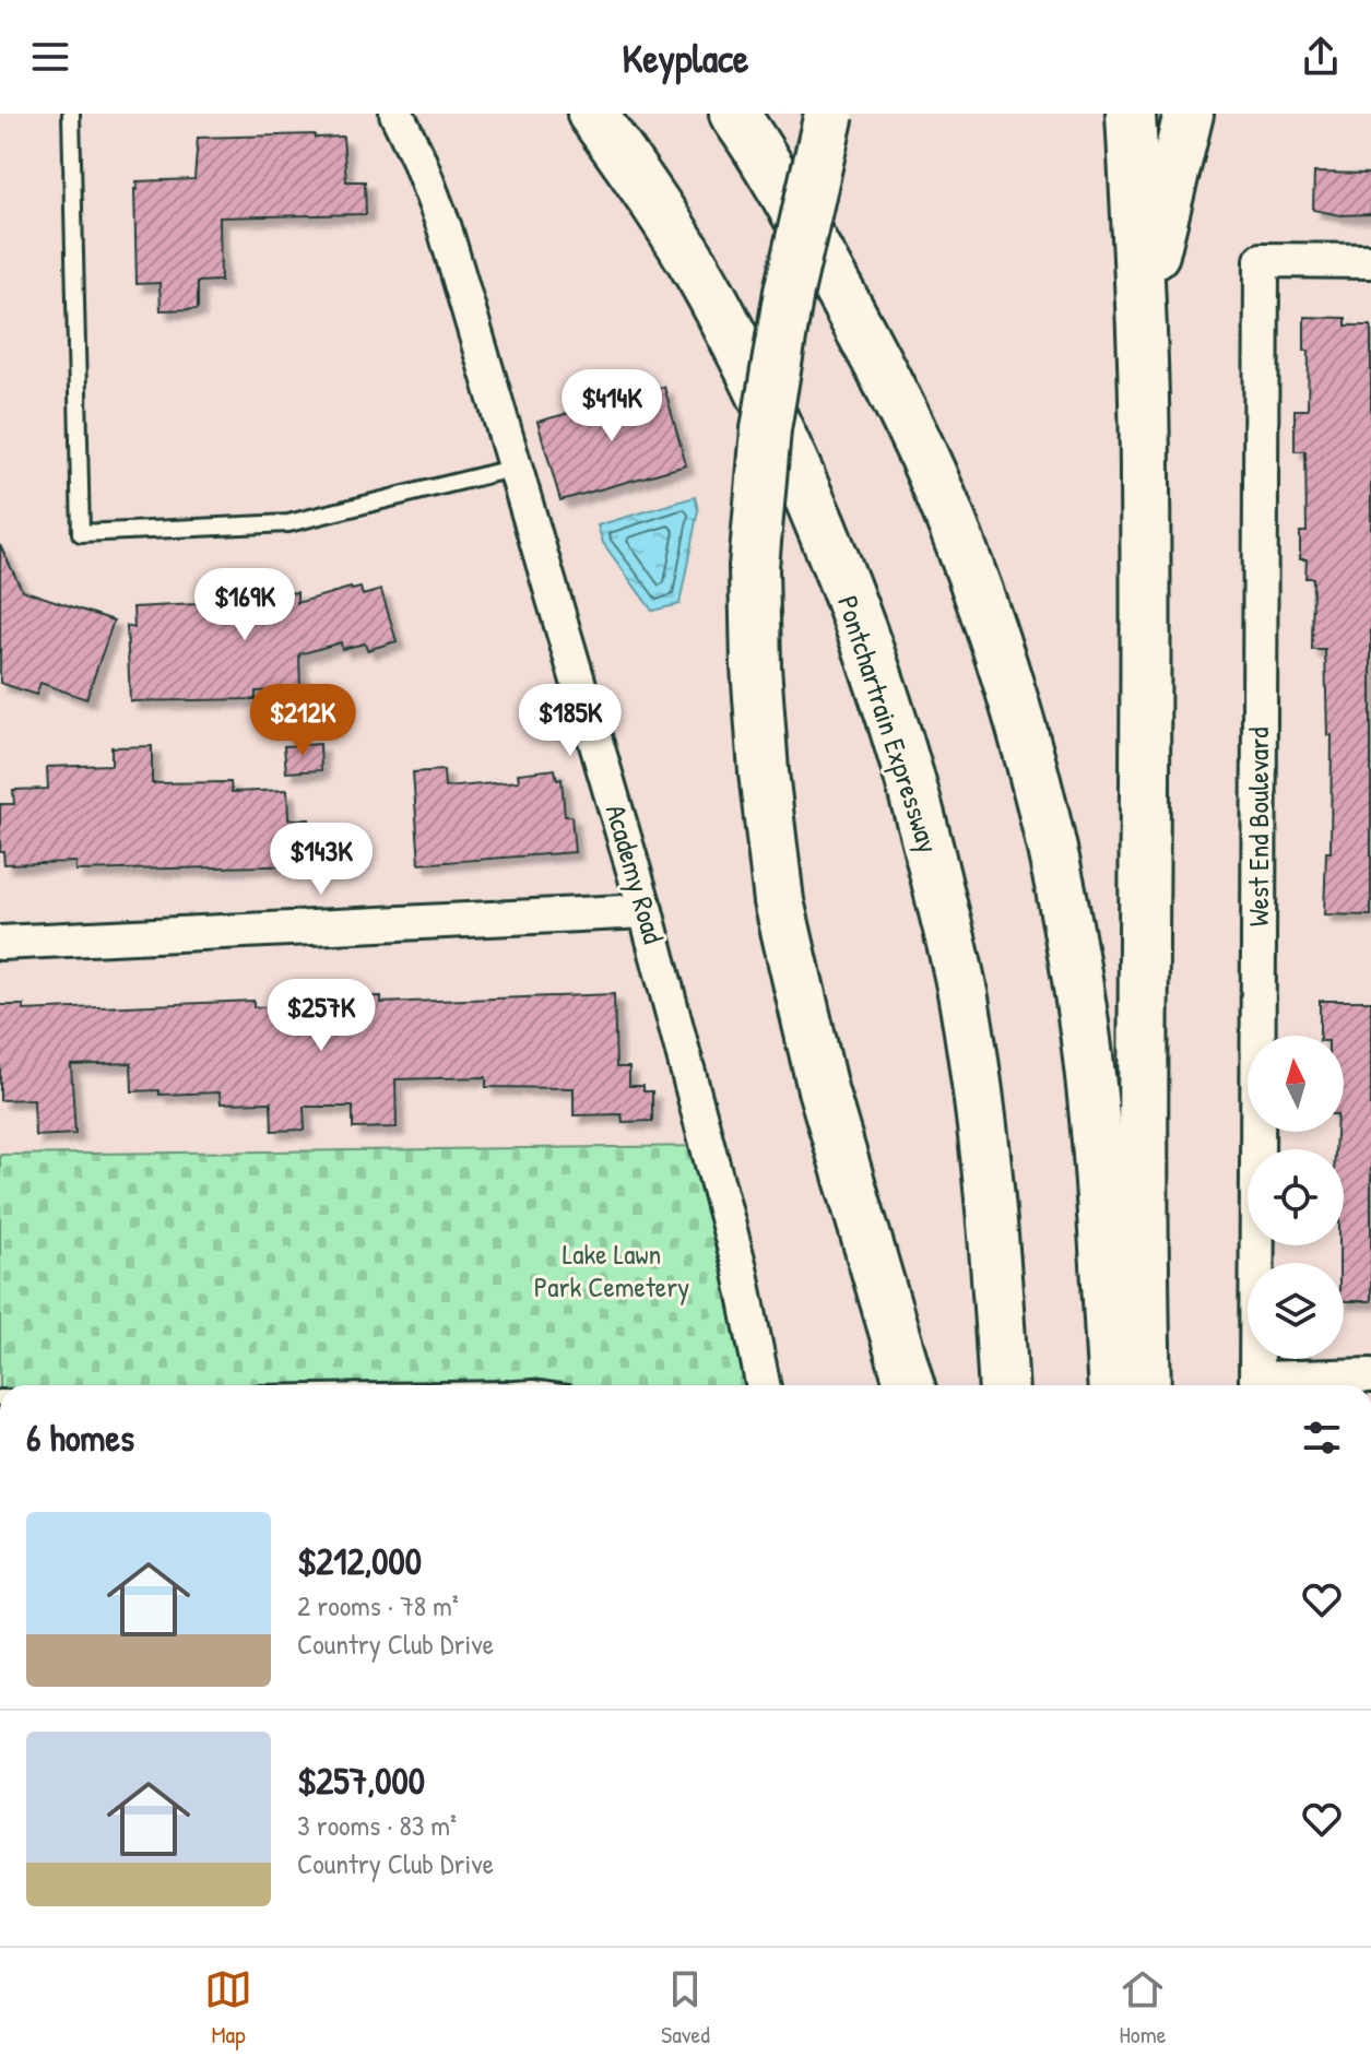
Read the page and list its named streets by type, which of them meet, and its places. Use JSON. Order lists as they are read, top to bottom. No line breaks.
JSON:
{"streets":{"highway":["Pontchartrain Expressway"],"street":["West End Boulevard","Academy Road"]},"parks":["Lake Lawn Park Cemetery"],"north":"top","page":{"header":"Keyplace","price":["$414K","$169K","$212K","$185K","$143K","$257K"],"heading":"6 homes","list":[{"name":"$212,000","note":"2 rooms · 78 m² · Country Club Drive"},{"name":"$257,000","note":"3 rooms · 83 m² · Country Club Drive"}],"tabs":["Map","Saved","Home"]}}
